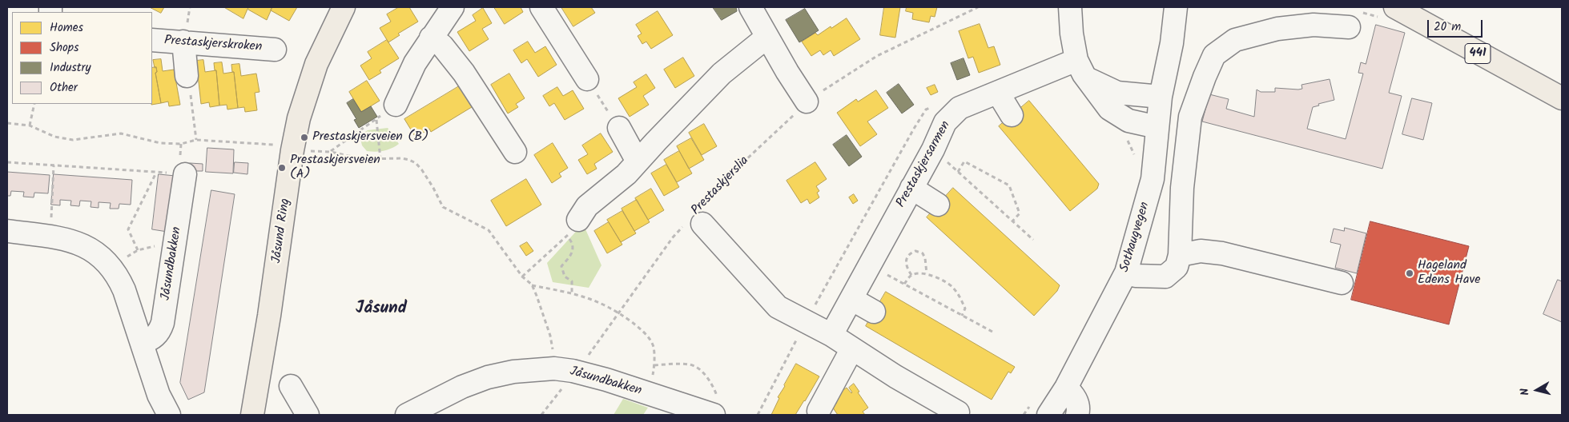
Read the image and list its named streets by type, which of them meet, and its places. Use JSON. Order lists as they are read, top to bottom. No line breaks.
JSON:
{"streets":{"main road":["441","Jåsund Ring"],"street":["Prestaskjerskroken","Prestaskjersarmen","Sothaugvegen","Jåsundbakken"],"path":["Prestaskjerslia"]},"districts":["Jåsund"],"places":["Prestaskjersveien (B)","Prestaskjersveien (A)","Hageland Edens Have"],"legend":["Homes","Shops","Industry","Other"],"scale_bar":"20 m","north":"left"}
